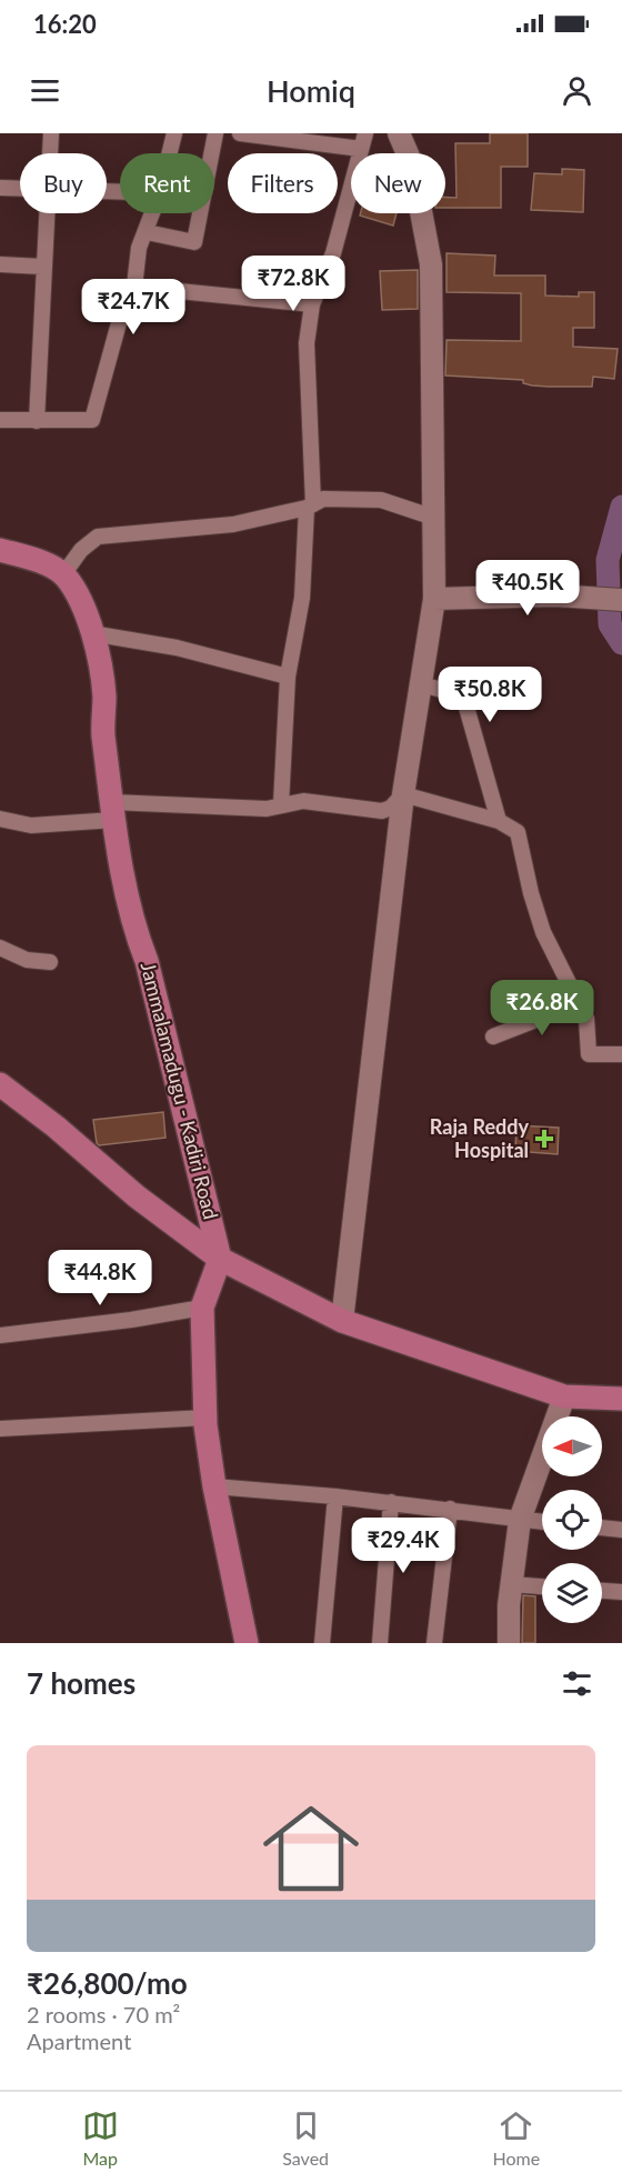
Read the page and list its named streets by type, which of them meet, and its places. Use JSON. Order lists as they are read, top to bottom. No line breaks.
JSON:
{"streets":{"main road":["Jammalamadugu - Kadiri Road"]},"places":{"health":["Raja Reddy Hospital"]},"north":"left","page":{"status":"16:20","header":"Homiq","chip":["Buy","Rent","Filters","New"],"price":["₹72.8K","₹24.7K","₹40.5K","₹50.8K","₹26.8K","₹44.8K","₹29.4K"],"heading":"7 homes","list":[{"name":"₹26,800/mo","note":"2 rooms · 70 m² · Apartment"}],"tabs":["Map","Saved","Home"]}}
